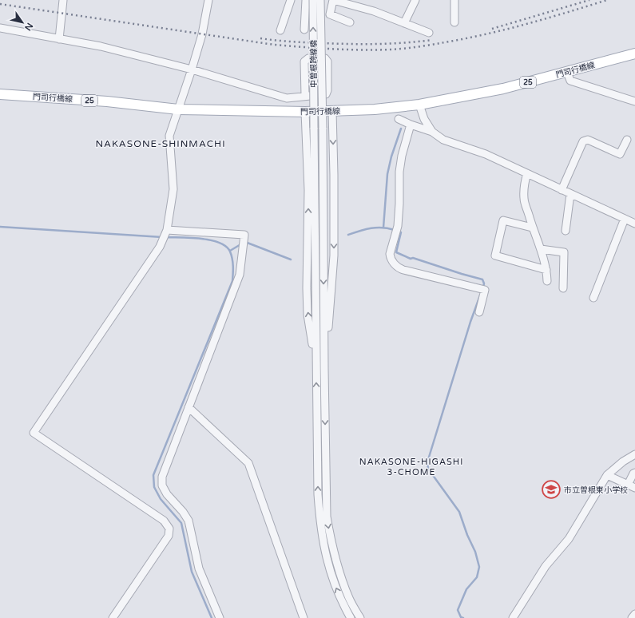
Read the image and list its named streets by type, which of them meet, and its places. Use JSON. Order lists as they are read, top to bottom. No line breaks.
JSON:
{"streets":{"main road":["門司行橋線","25"],"street":["中曽根跨線橋"]},"districts":["NAKASONE-SHINMACHI","NAKASONE-HIGASHI 3-CHOME"],"places":{"school or university":["市立曽根東小学校"]},"north":"bottom right"}
